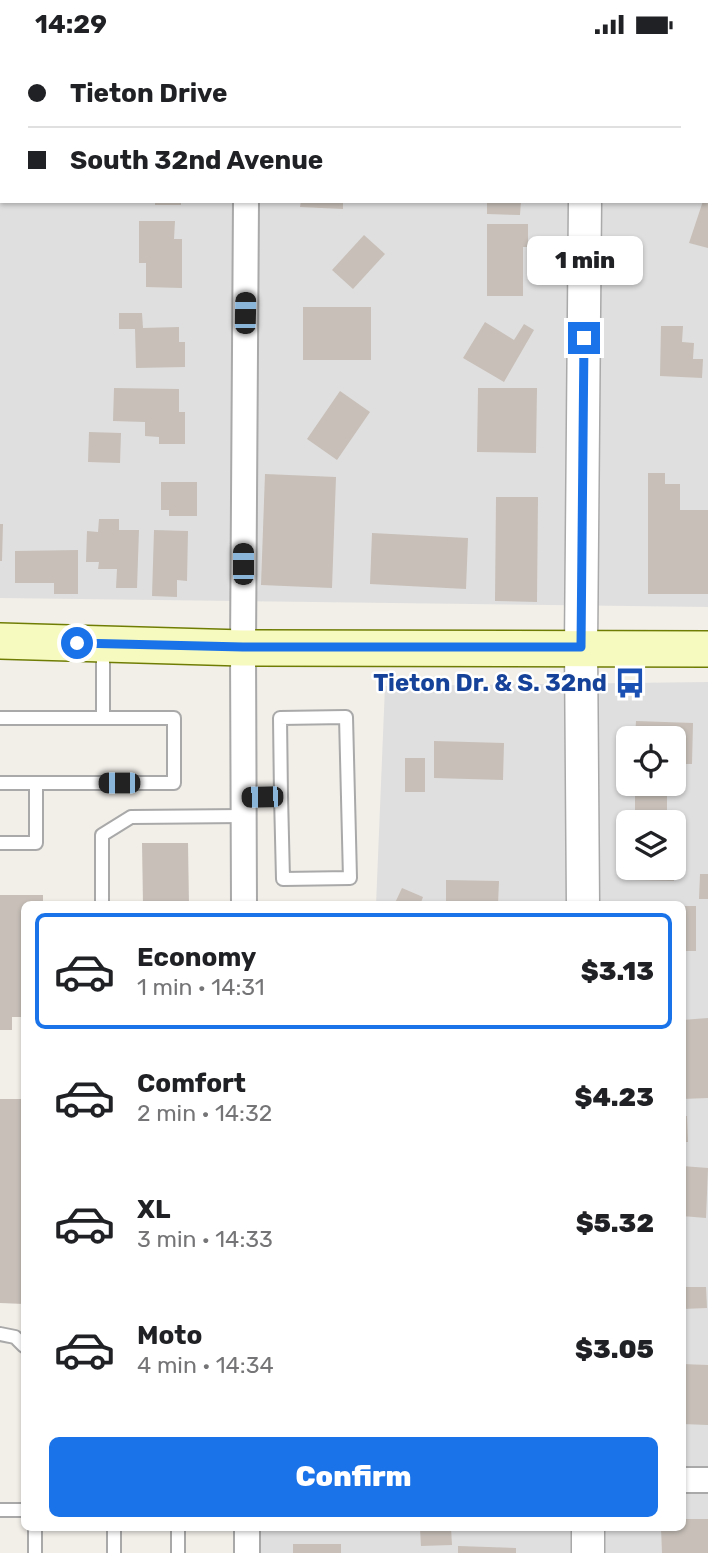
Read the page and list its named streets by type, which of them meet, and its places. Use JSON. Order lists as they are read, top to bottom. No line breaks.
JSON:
{"places":{"bus stop":["Tieton Dr. & S. 32nd"]},"page":{"status":"14:29","banner":["Tieton Drive","South 32nd Avenue"],"bubble":"1 min","list":[{"name":"Economy","note":"1 min · 14:31","value":"$3.13"},{"name":"Comfort","note":"2 min · 14:32","value":"$4.23"},{"name":"XL","note":"3 min · 14:33","value":"$5.32"},{"name":"Moto","note":"4 min · 14:34","value":"$3.05"}],"buttons":"Confirm"}}
